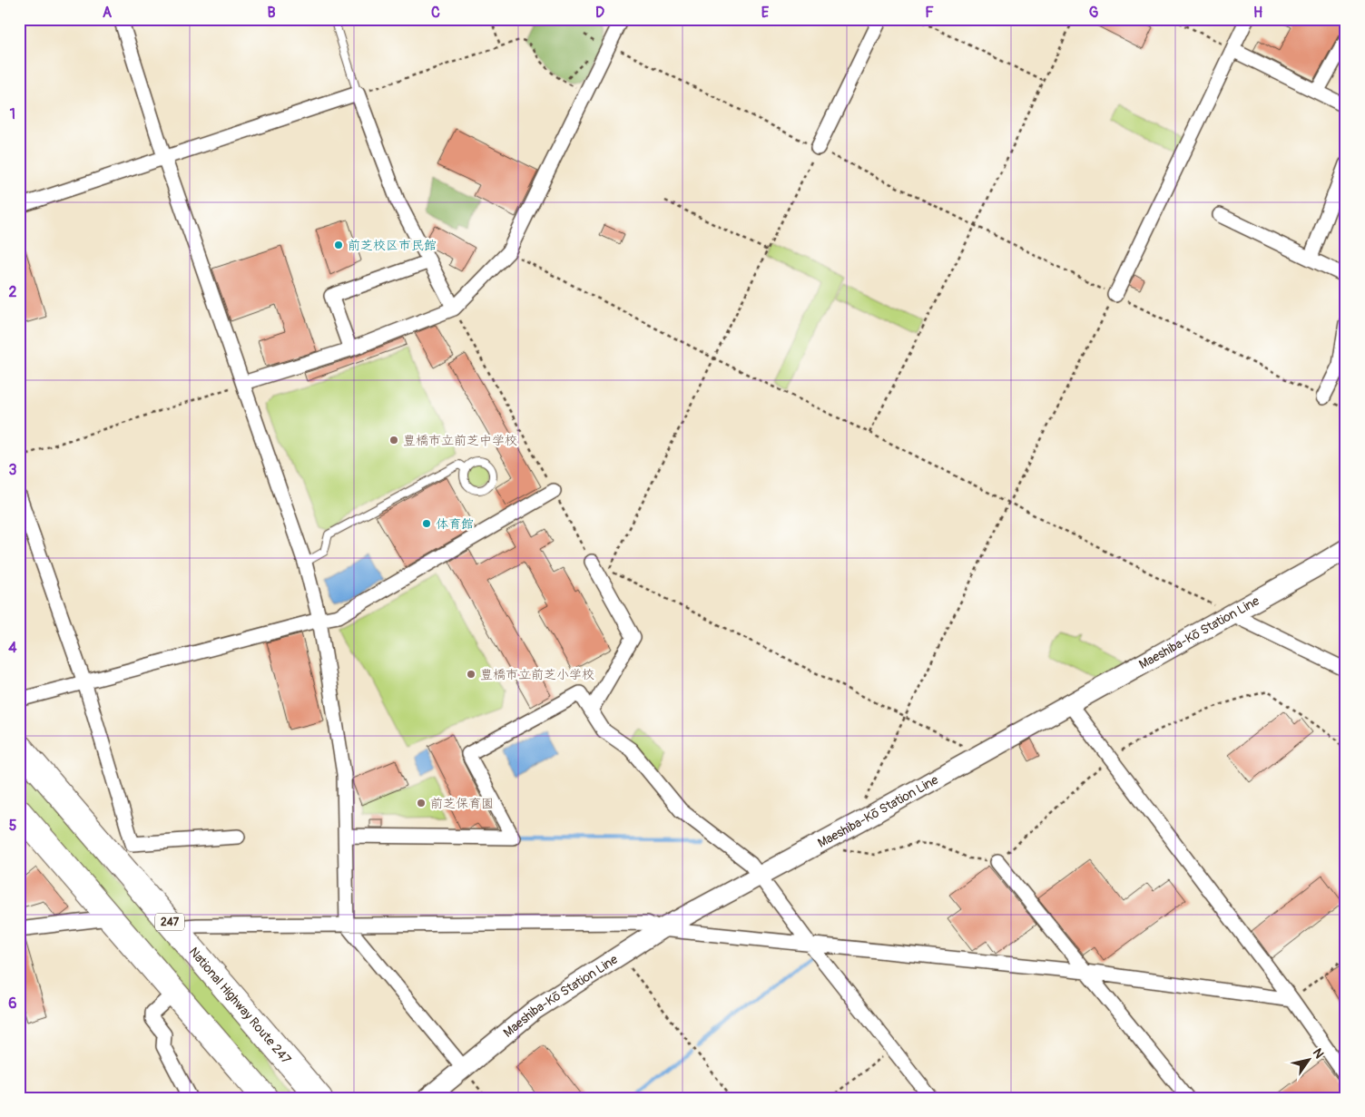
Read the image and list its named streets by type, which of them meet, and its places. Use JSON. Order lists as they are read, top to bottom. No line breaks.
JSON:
{"streets":{"highway":["247","National Highway Route 247"],"main road":["Maeshiba-Kō Station Line"]},"places":["前芝校区市民館","豊橋市立前芝中学校","体育館","豊橋市立前芝小学校","前芝保育園"],"north":"top right","grid":{"columns":["A","B","C","D","E","F","G","H"],"rows":["1","2","3","4","5","6"]}}
